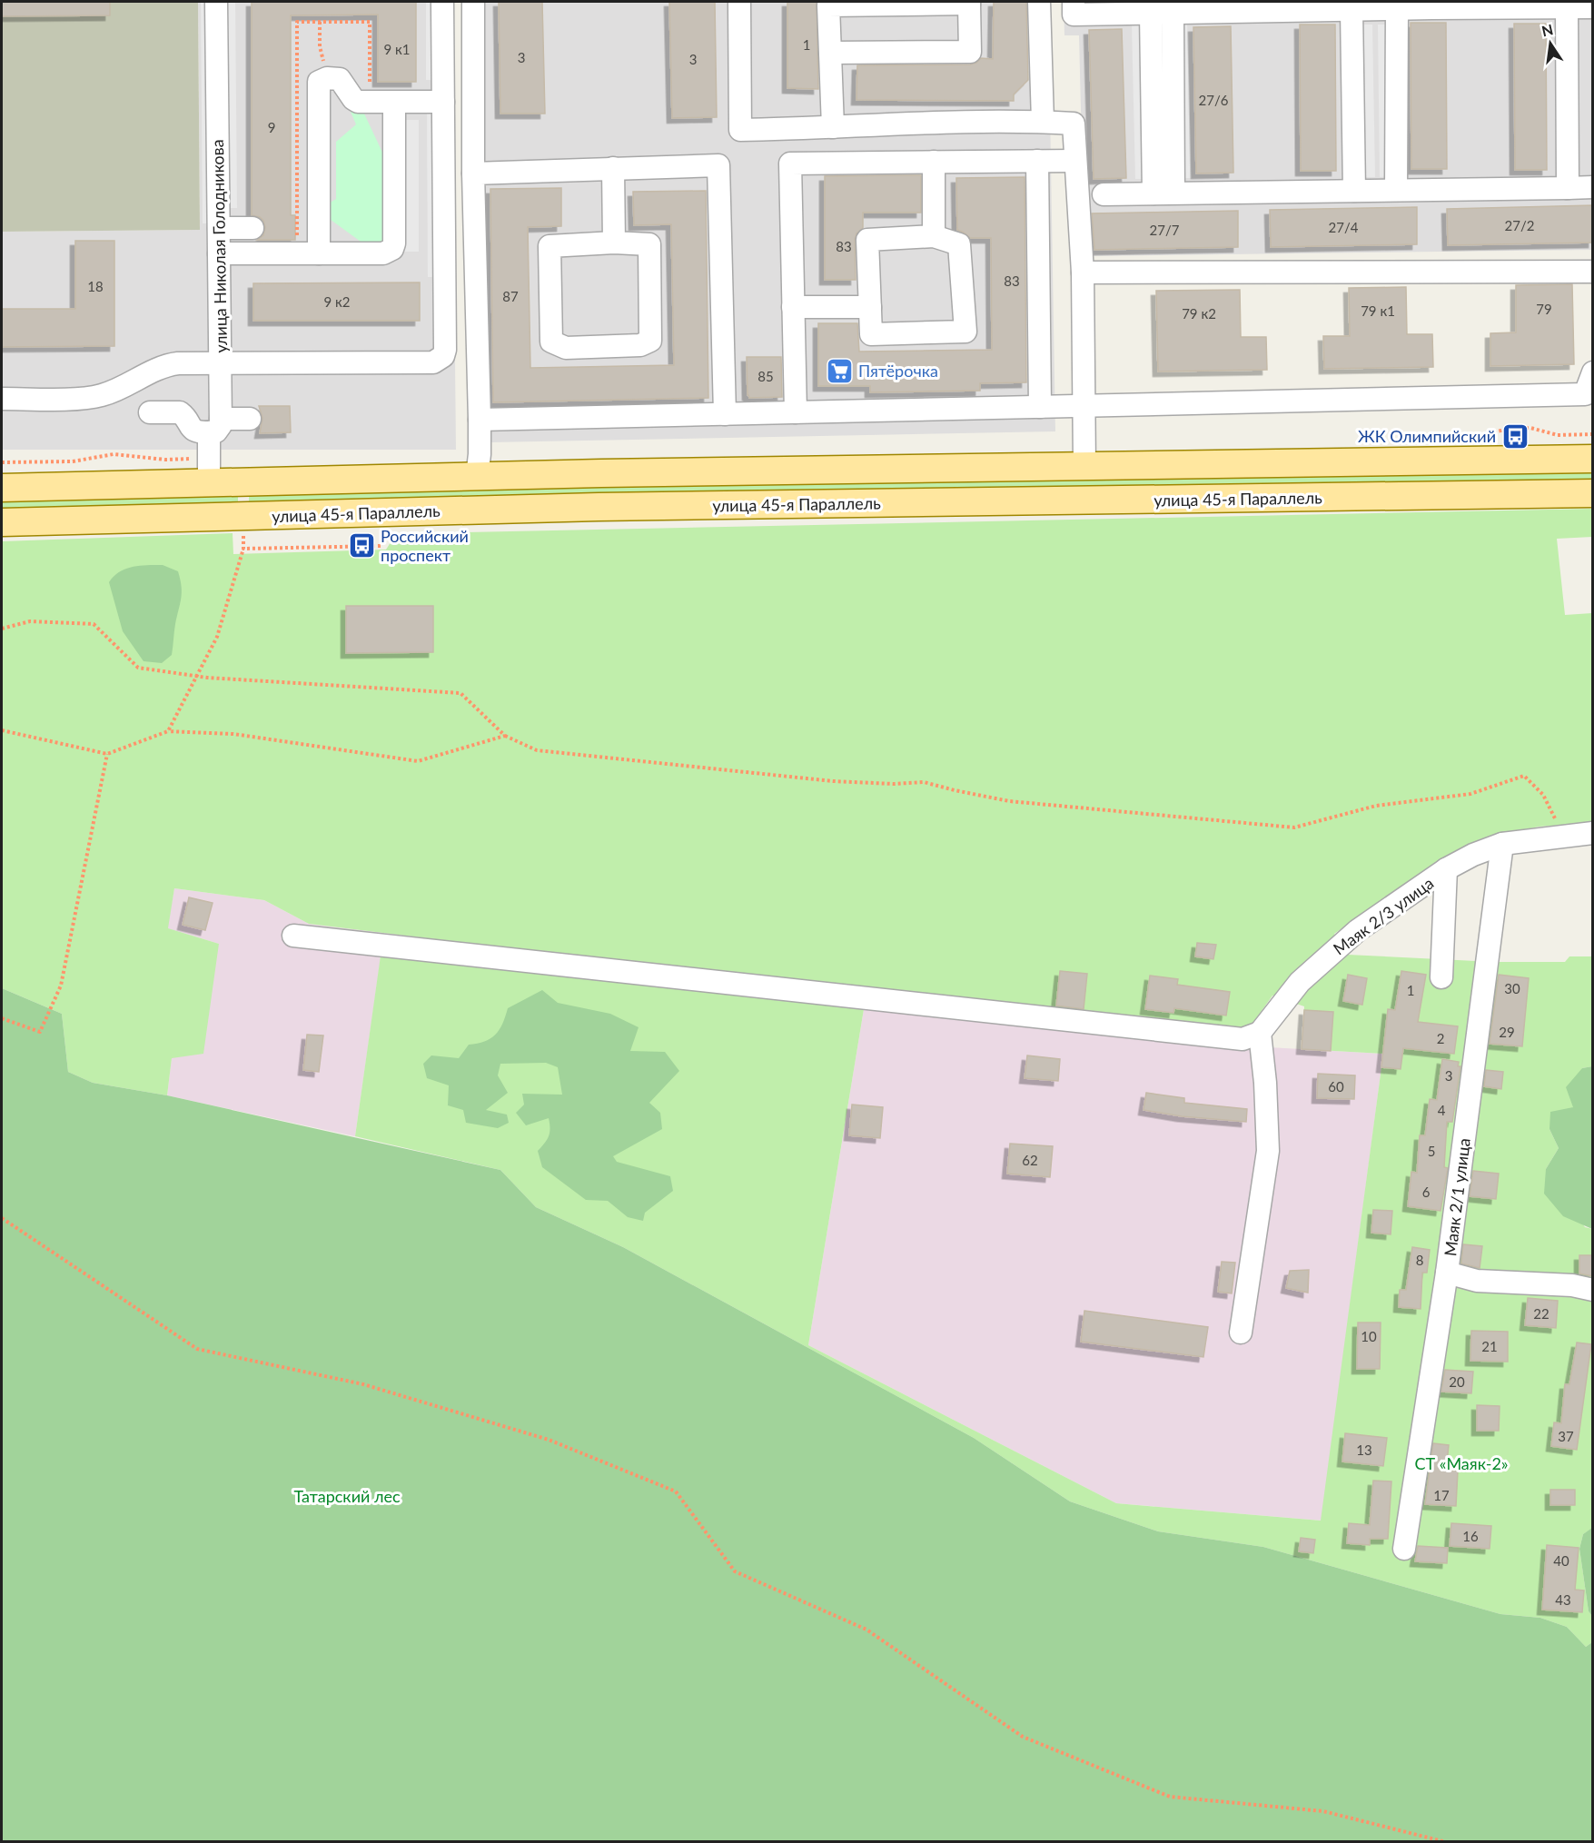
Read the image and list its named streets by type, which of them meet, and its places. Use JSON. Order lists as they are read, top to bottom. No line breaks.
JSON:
{"streets":{"main road":["улица 45-я Параллель"],"street":["улица Николая Голодникова","Маяк 2/3 улица","Маяк 2/1 улица"]},"crossings":[["улица Николая Голодникова","улица 45-я Параллель"],["Маяк 2/3 улица","Маяк 2/1 улица"]],"parks":["СТ «Маяк-2»","Татарский лес"],"places":{"supermarket":["Пятёрочка"],"bus stop":["ЖК Олимпийский","Российский проспект"]},"house_numbers":["1","9 к1","3","3","27/6","9","27/2","27/4","27/7","83","83","18","87","9 к2","79","79 к1","79 к2","85","30","1","29","2","3","60","4","5","62","6","8","22","10","21","20","37","13","17","16","40","43"],"north":"top"}
